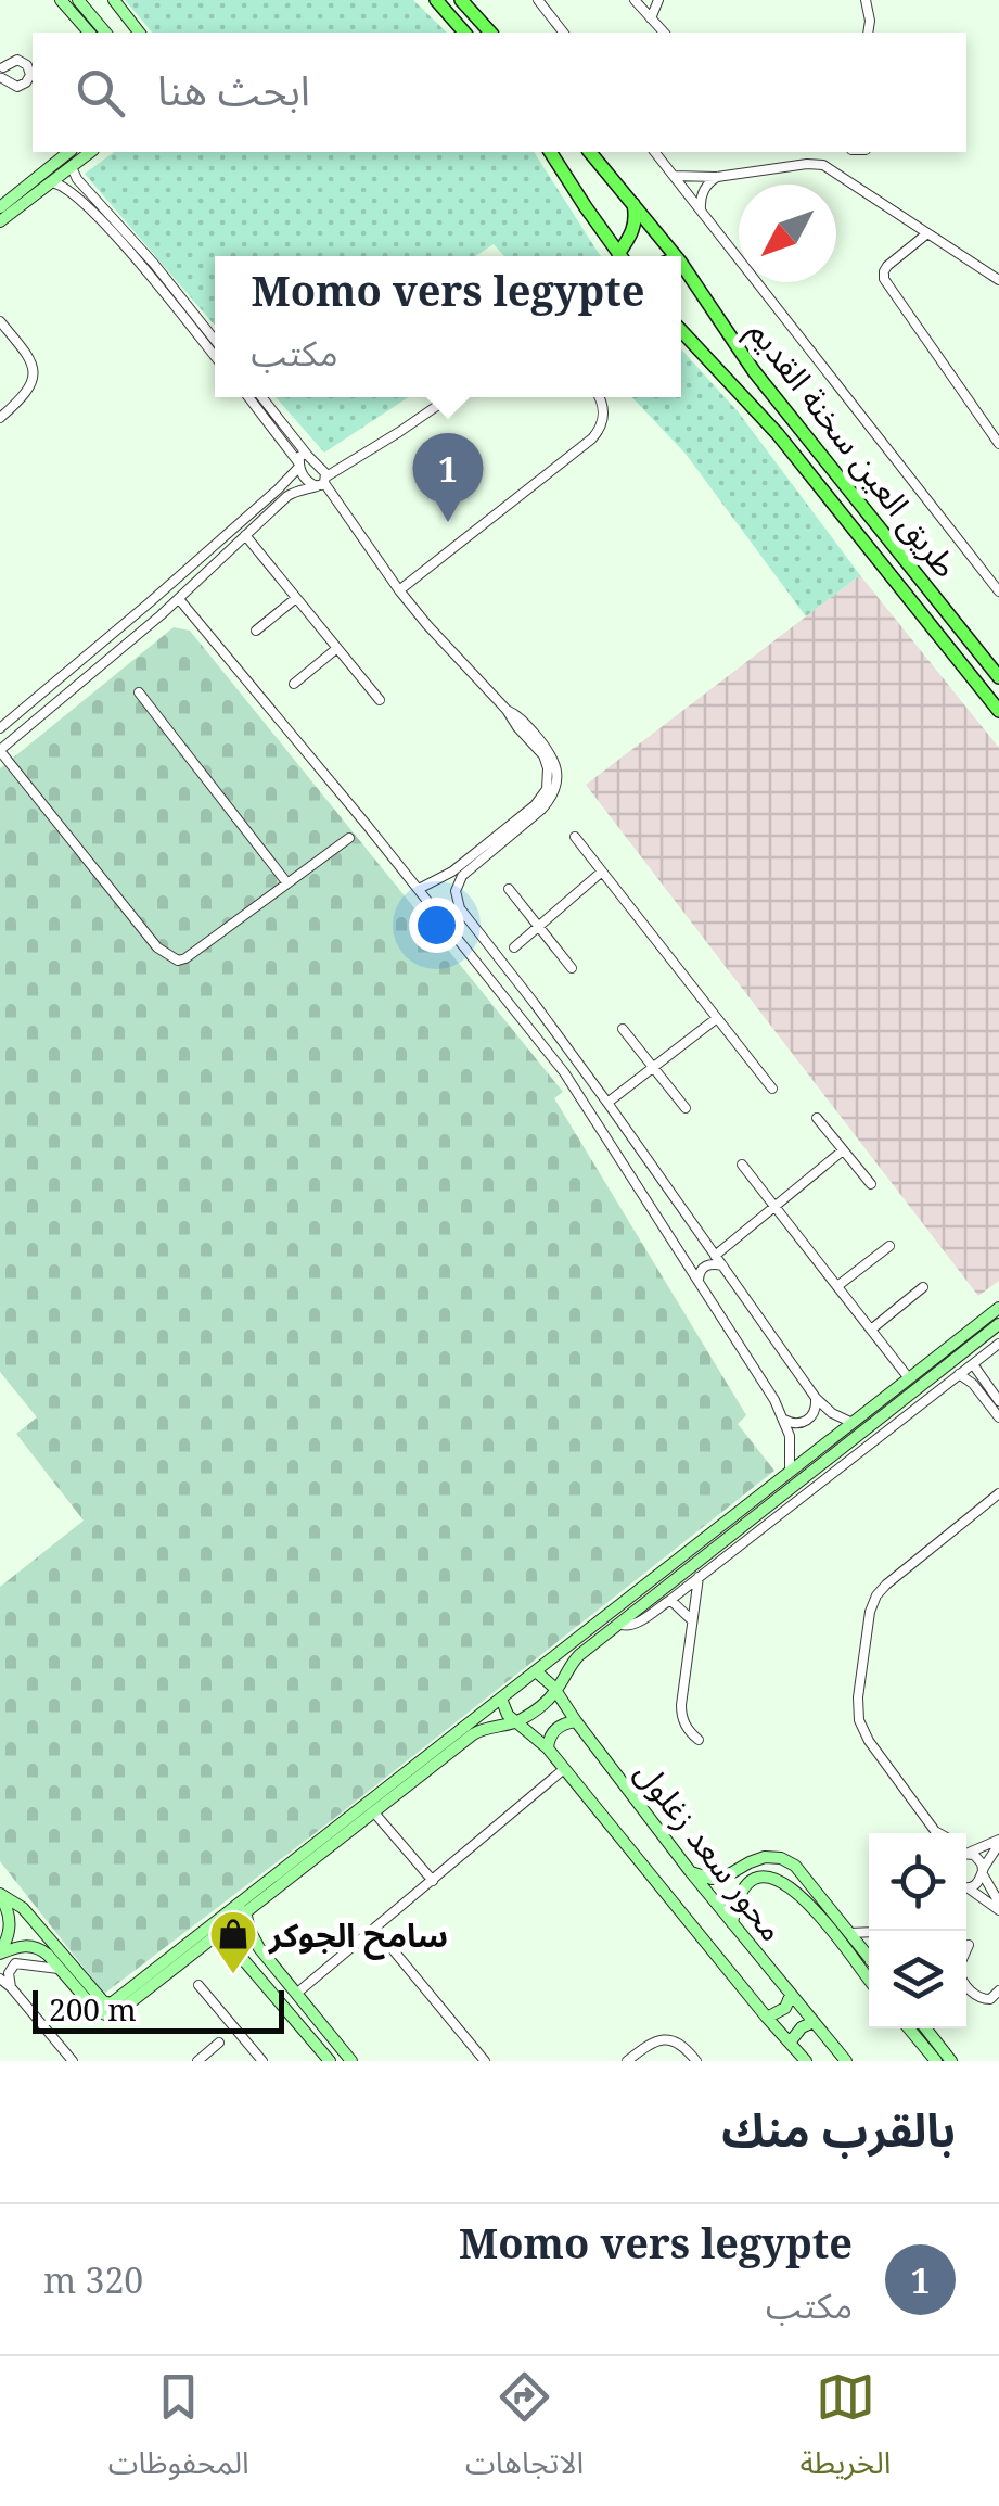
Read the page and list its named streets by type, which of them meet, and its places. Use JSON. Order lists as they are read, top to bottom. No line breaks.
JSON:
{"streets":{"main road":["طريق العين سخنة القديم","محور سعد زغلول"]},"places":{"shop":["سامح الجوكر"]},"scale_bar":"200 m","north":"bottom left","page":{"search":"ابحث هنا","popup":["Momo vers legypte","مكتب"],"pins":"1","scale":"200 m","heading":"بالقرب منك","list":[{"mark":"1","name":"Momo vers legypte","note":"مكتب","value":"320 m"}],"nav":["الخريطة","الاتجاهات","المحفوظات"]}}
